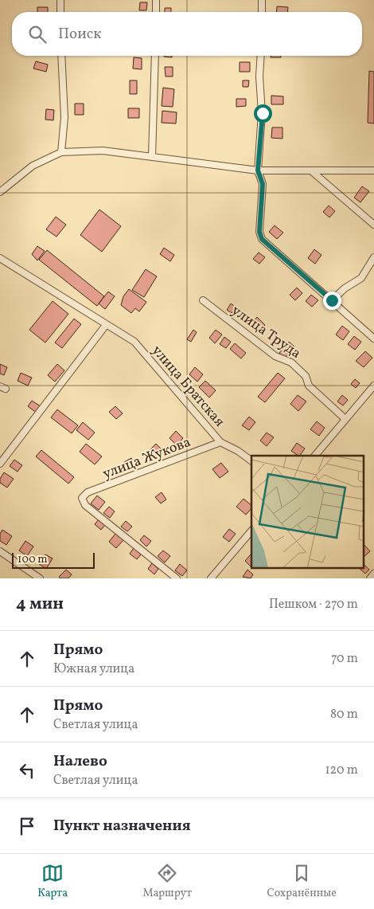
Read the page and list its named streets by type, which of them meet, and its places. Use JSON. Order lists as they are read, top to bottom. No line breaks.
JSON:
{"streets":{"street":["улица Труда","улица Братская","улица Жукова"]},"crossings":[["улица Братская","улица Жукова"]],"scale_bar":"100 m","page":{"search":"Поиск","scale":"100 m","heading":["4 мин","Пешком · 270 m"],"list":[["Прямо","Южная улица","70 m"],["Прямо","Светлая улица","80 m"],["Налево","Светлая улица","120 m"],"Пункт назначения"],"nav":["Карта","Маршрут","Сохранённые"]}}
